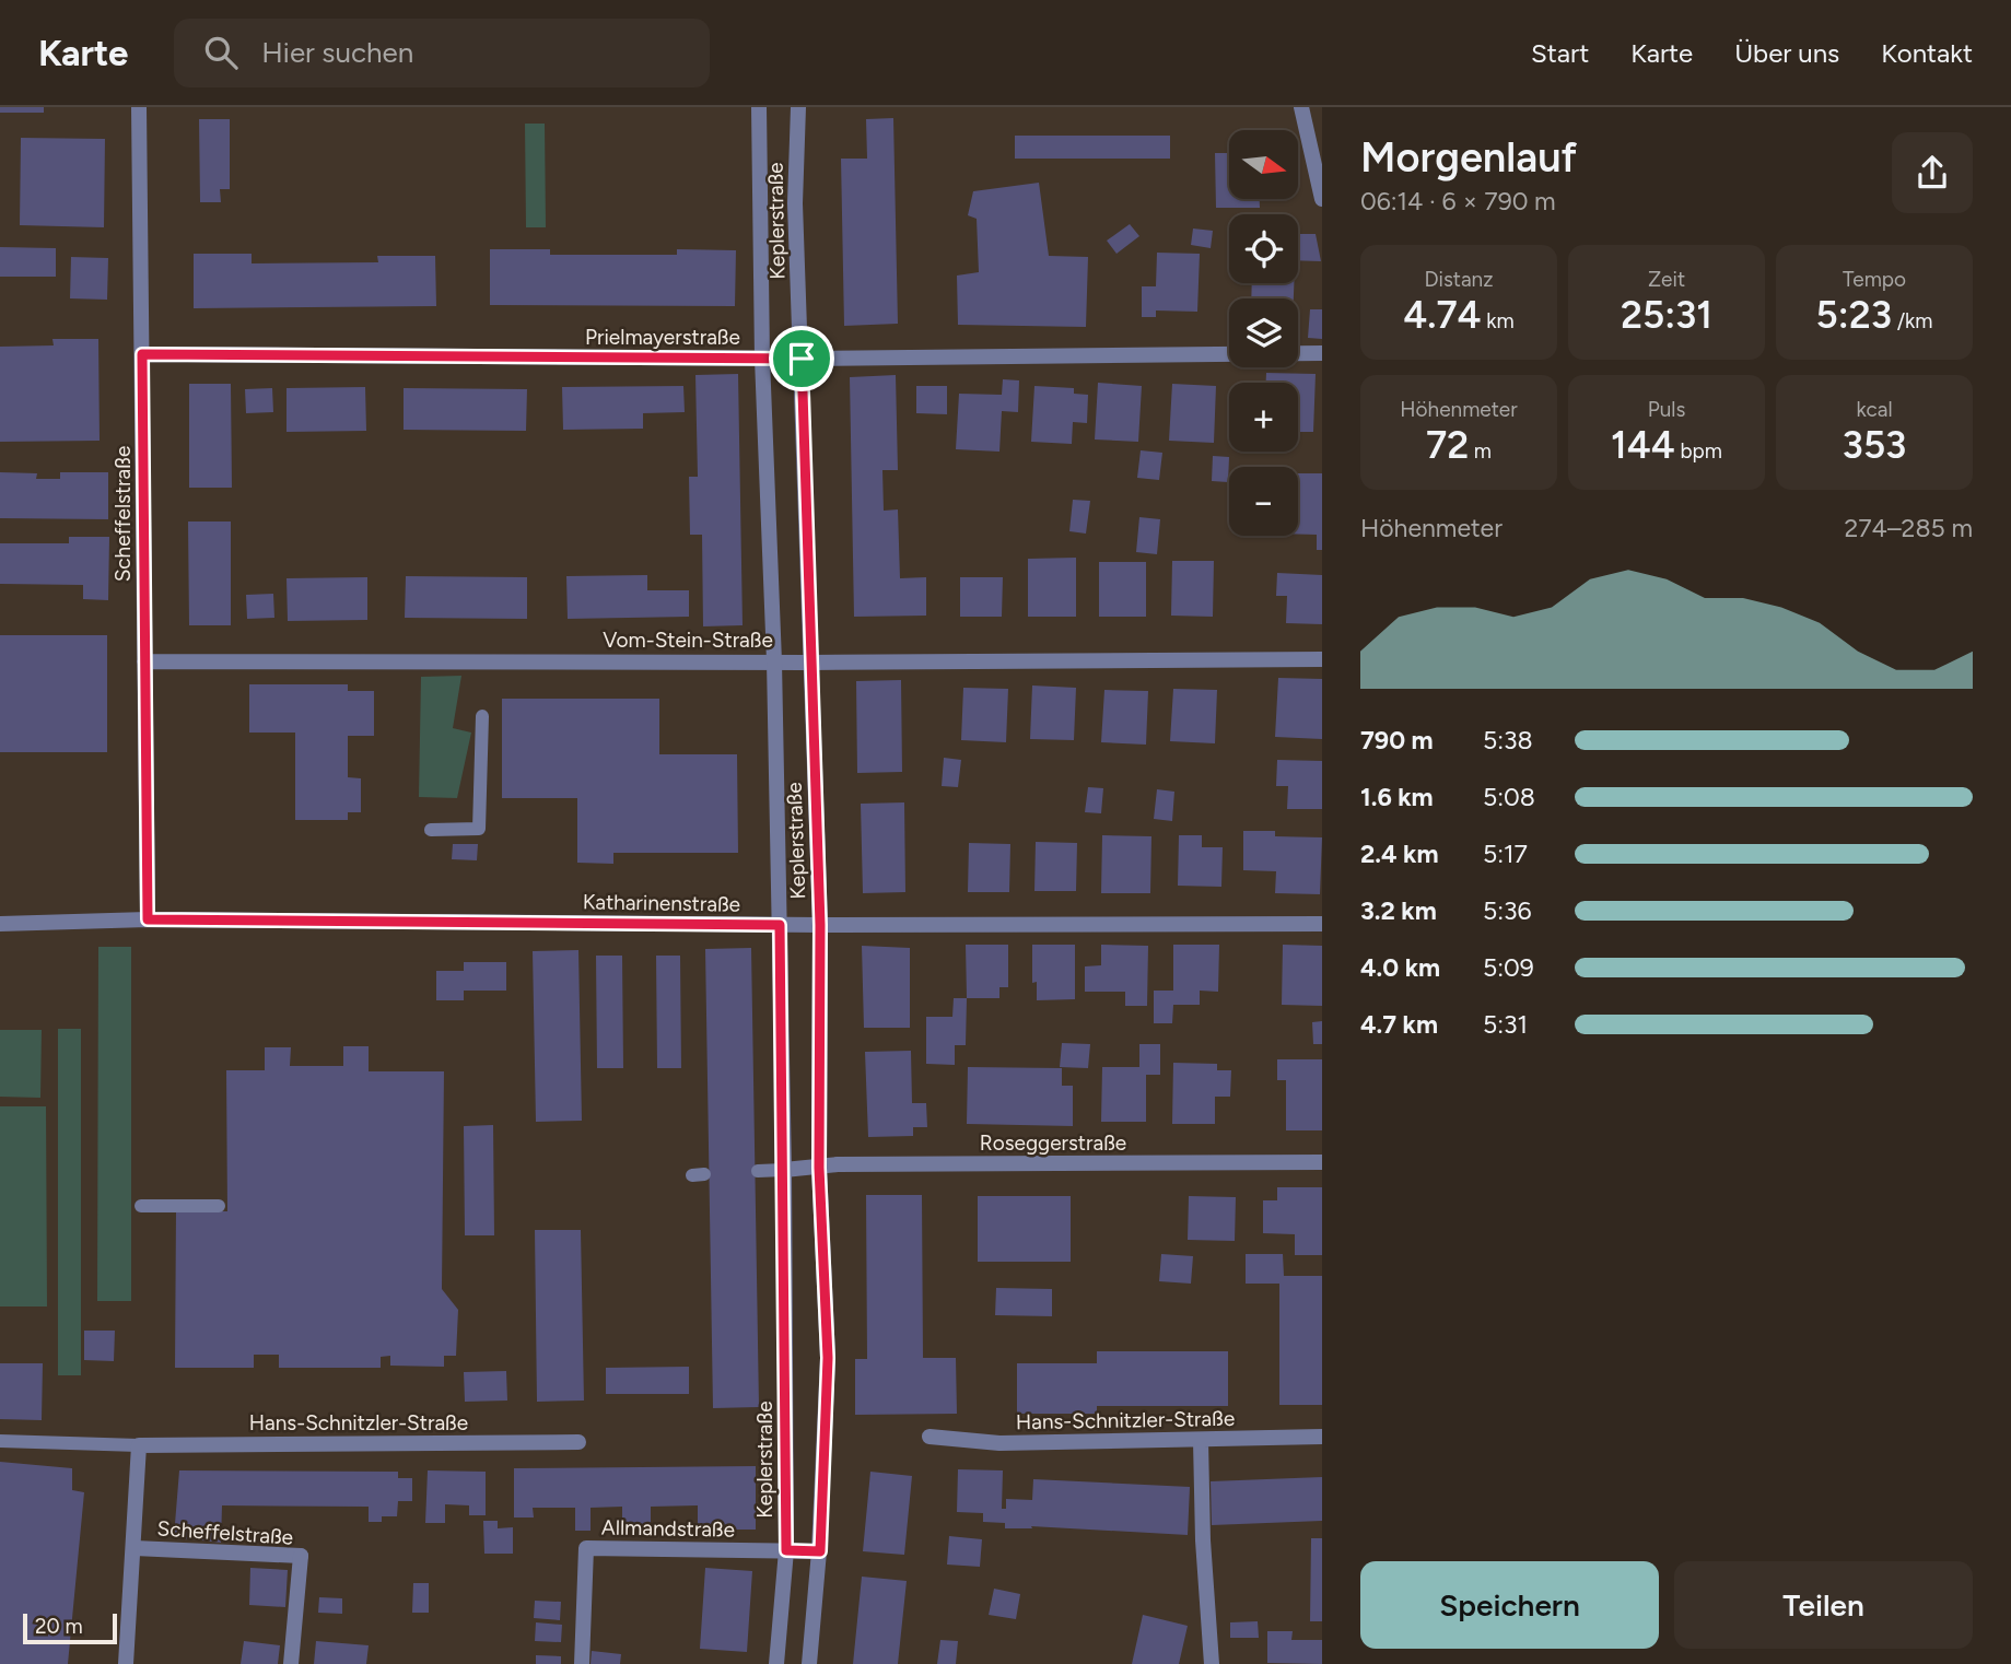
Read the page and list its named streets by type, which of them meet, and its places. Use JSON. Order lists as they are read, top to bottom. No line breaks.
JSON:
{"streets":{"street":["Keplerstraße","Prielmayerstraße","Scheffelstraße","Vom-Stein-Straße","Katharinenstraße","Roseggerstraße","Hans-Schnitzler-Straße","Allmandstraße"]},"crossings":[["Keplerstraße","Prielmayerstraße"],["Keplerstraße","Vom-Stein-Straße"],["Keplerstraße","Katharinenstraße"],["Keplerstraße","Roseggerstraße"],["Keplerstraße","Allmandstraße"],["Prielmayerstraße","Scheffelstraße"],["Scheffelstraße","Vom-Stein-Straße"],["Scheffelstraße","Katharinenstraße"],["Scheffelstraße","Hans-Schnitzler-Straße"]],"scale_bar":"20 m","north":"right","page":{"header":"Karte","search":"Hier suchen","nav":["Start","Karte","Über uns","Kontakt"],"heading":["Morgenlauf","06:14 · 6 × 790 m"],"map_buttons":["+","−"],"stats":[["Distanz","4.74 km"],["Zeit","25:31"],["Tempo","5:23 /km"],["Höhenmeter","72 m"],["Puls","144 bpm"],["kcal","353"]],"chart":["Höhenmeter","274–285 m"],"list":[{"name":"790 m","note":"5:38"},{"name":"1.6 km","note":"5:08"},{"name":"2.4 km","note":"5:17"},{"name":"3.2 km","note":"5:36"},{"name":"4.0 km","note":"5:09"},{"name":"4.7 km","note":"5:31"}],"buttons":["Speichern","Teilen"],"scale":"20 m"}}
